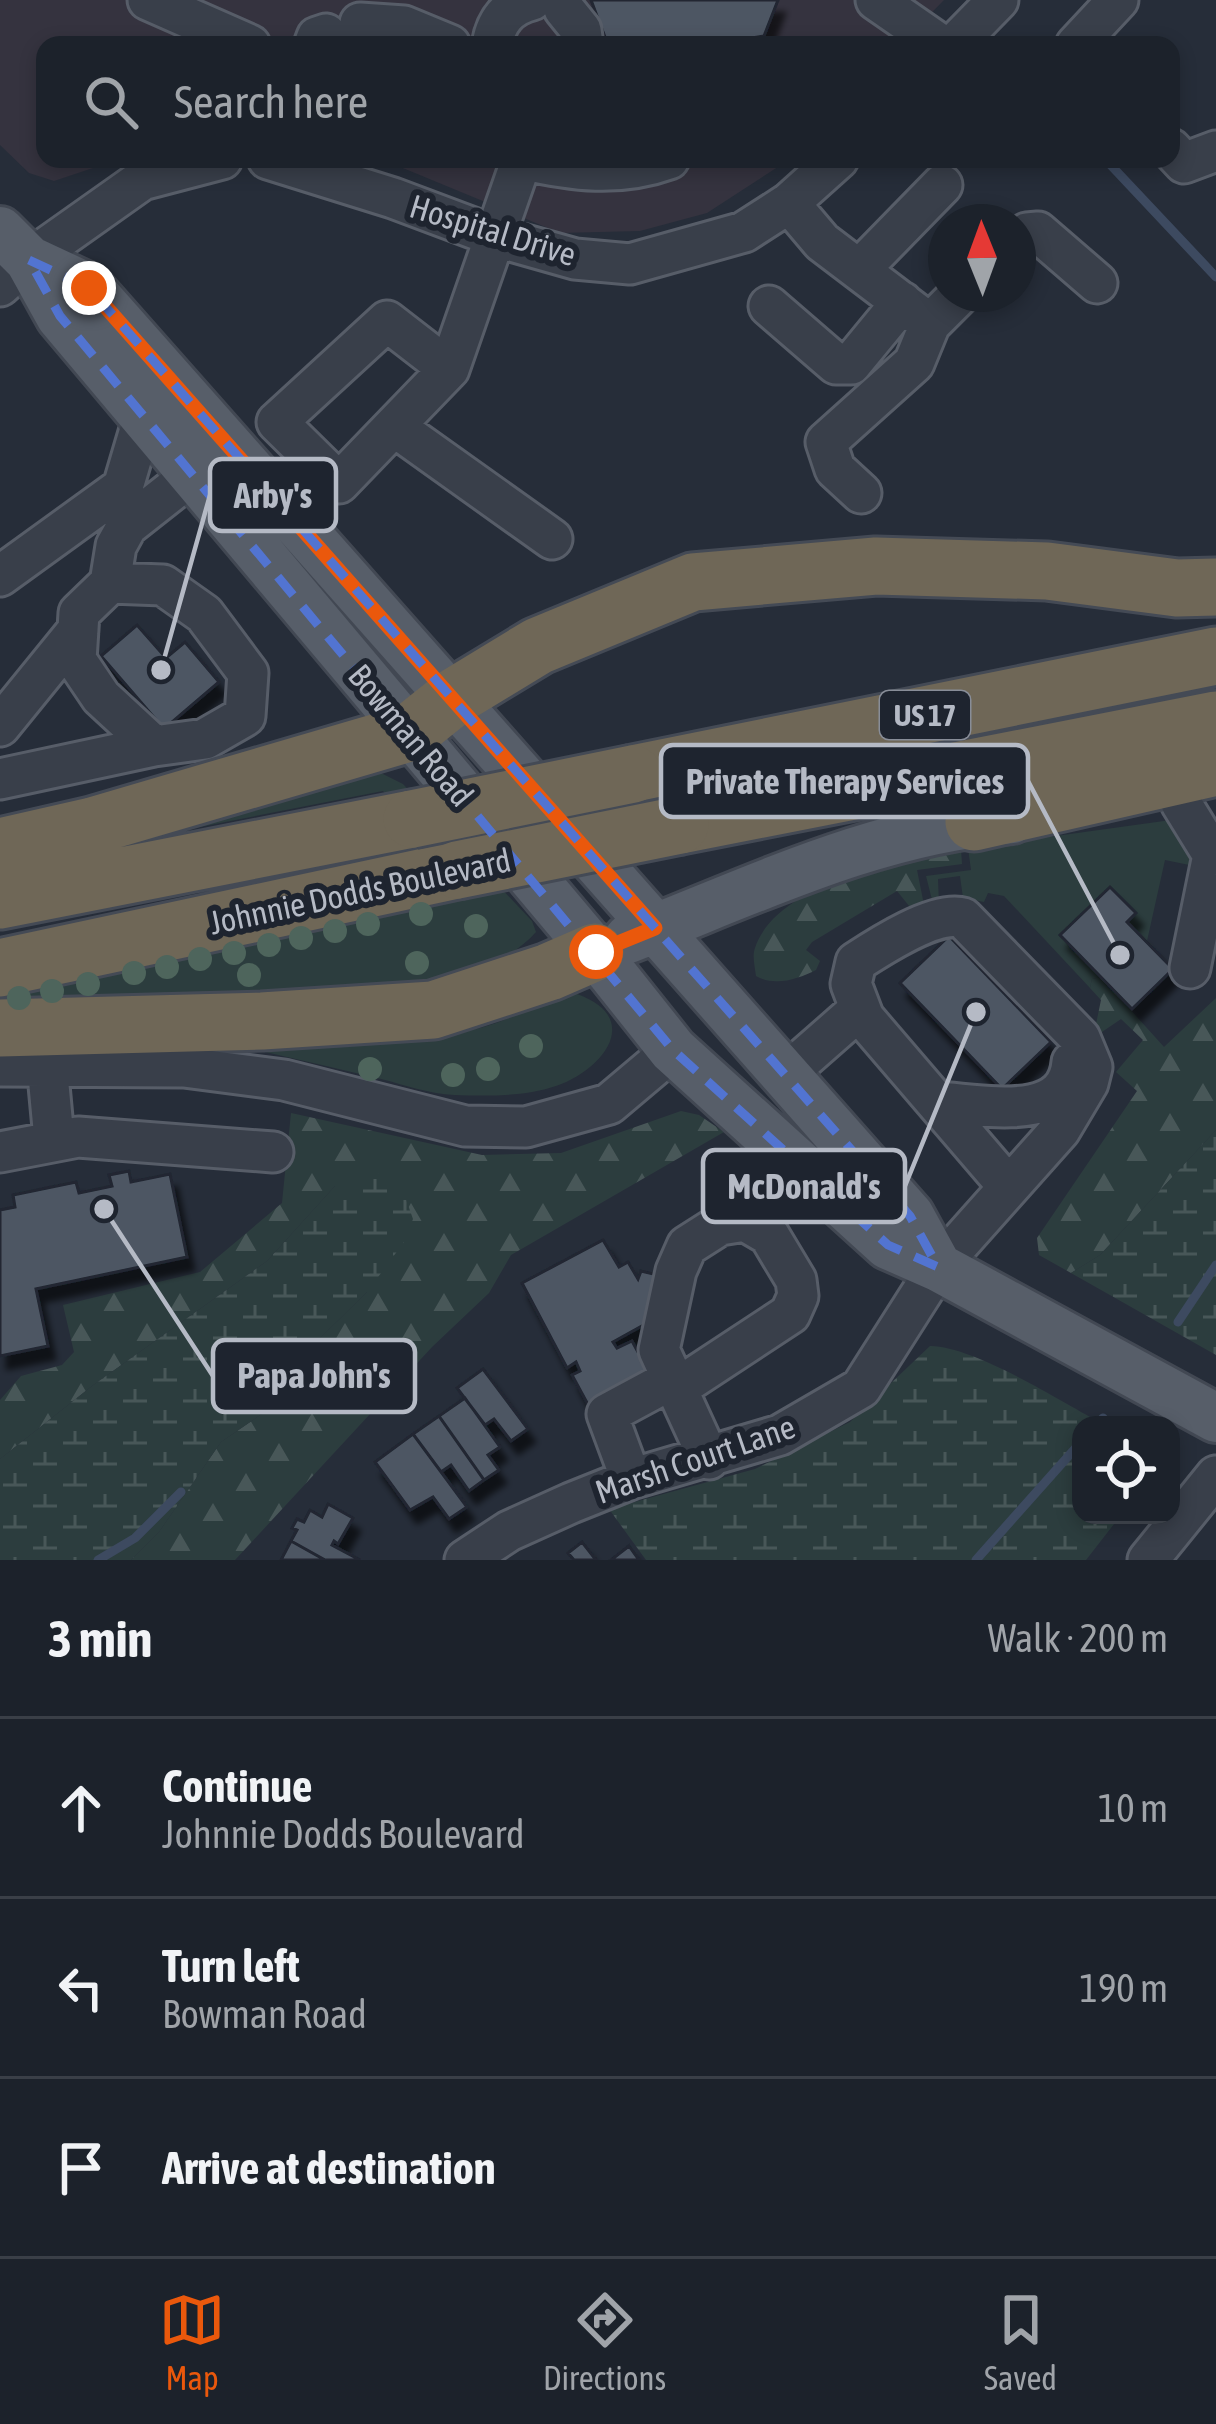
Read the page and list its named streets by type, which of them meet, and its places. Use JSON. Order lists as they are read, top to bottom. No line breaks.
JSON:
{"streets":{"highway":["US 17","Johnnie Dodds Boulevard"],"main road":["Bowman Road"],"street":["Hospital Drive","Marsh Court Lane"]},"crossings":[["Bowman Road","Marsh Court Lane"]],"places":["Arby's","Private Therapy Services","McDonald's","Papa John's"],"north":"top","page":{"search":"Search here","heading":["3 min","Walk · 200 m"],"list":[["Continue","Johnnie Dodds Boulevard","10 m"],["Turn left","Bowman Road","190 m"],"Arrive at destination"],"nav":["Map","Directions","Saved"]}}
